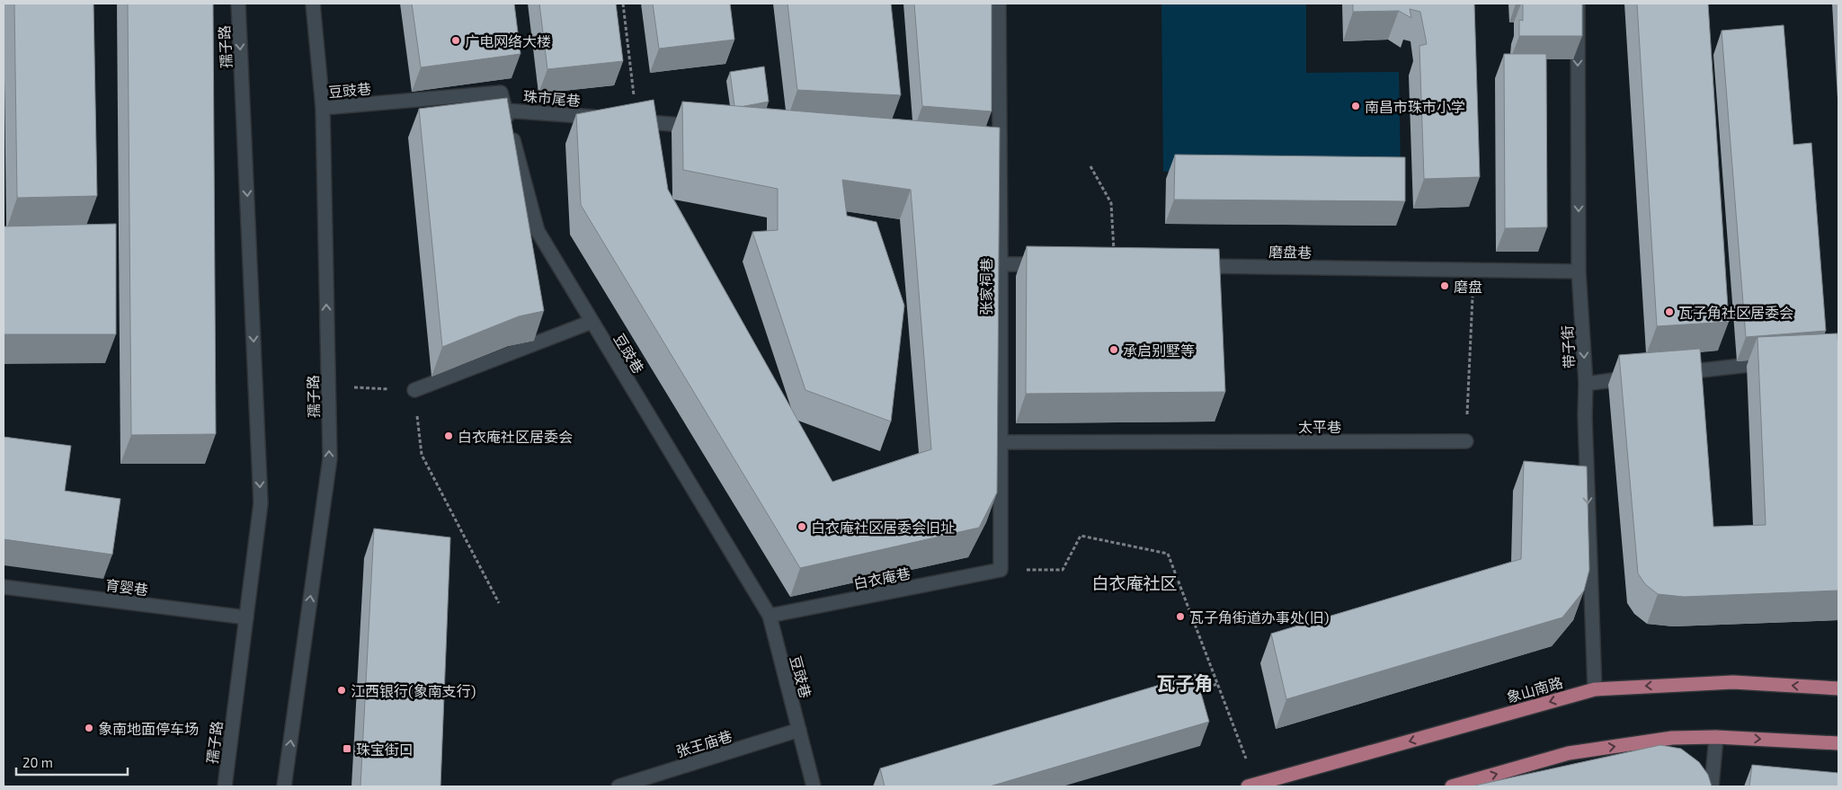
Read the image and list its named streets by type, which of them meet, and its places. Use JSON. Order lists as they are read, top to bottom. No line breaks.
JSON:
{"streets":{"main road":["孺子路","豆豉巷","珠市尾巷","磨盘巷","张家祠巷","带子街","太平巷","白衣庵巷","育婴巷","象山南路","张王庙巷"]},"crossings":[["孺子路","豆豉巷"],["孺子路","育婴巷"],["豆豉巷","珠市尾巷"],["豆豉巷","白衣庵巷"],["豆豉巷","张王庙巷"],["磨盘巷","带子街"],["张家祠巷","太平巷"],["张家祠巷","白衣庵巷"],["带子街","象山南路"]],"one_way":["带子街"],"districts":["白衣庵社区","瓦子角"],"places":{"other":["广电网络大楼","南昌市珠市小学","磨盘","瓦子角社区居委会","承启别墅等","白衣庵社区居委会","白衣庵社区居委会旧址","瓦子角街道办事处(旧)","江西银行(象南支行)","象南地面停车场"],"transit":["珠宝街口"]},"scale_bar":"20 m"}
